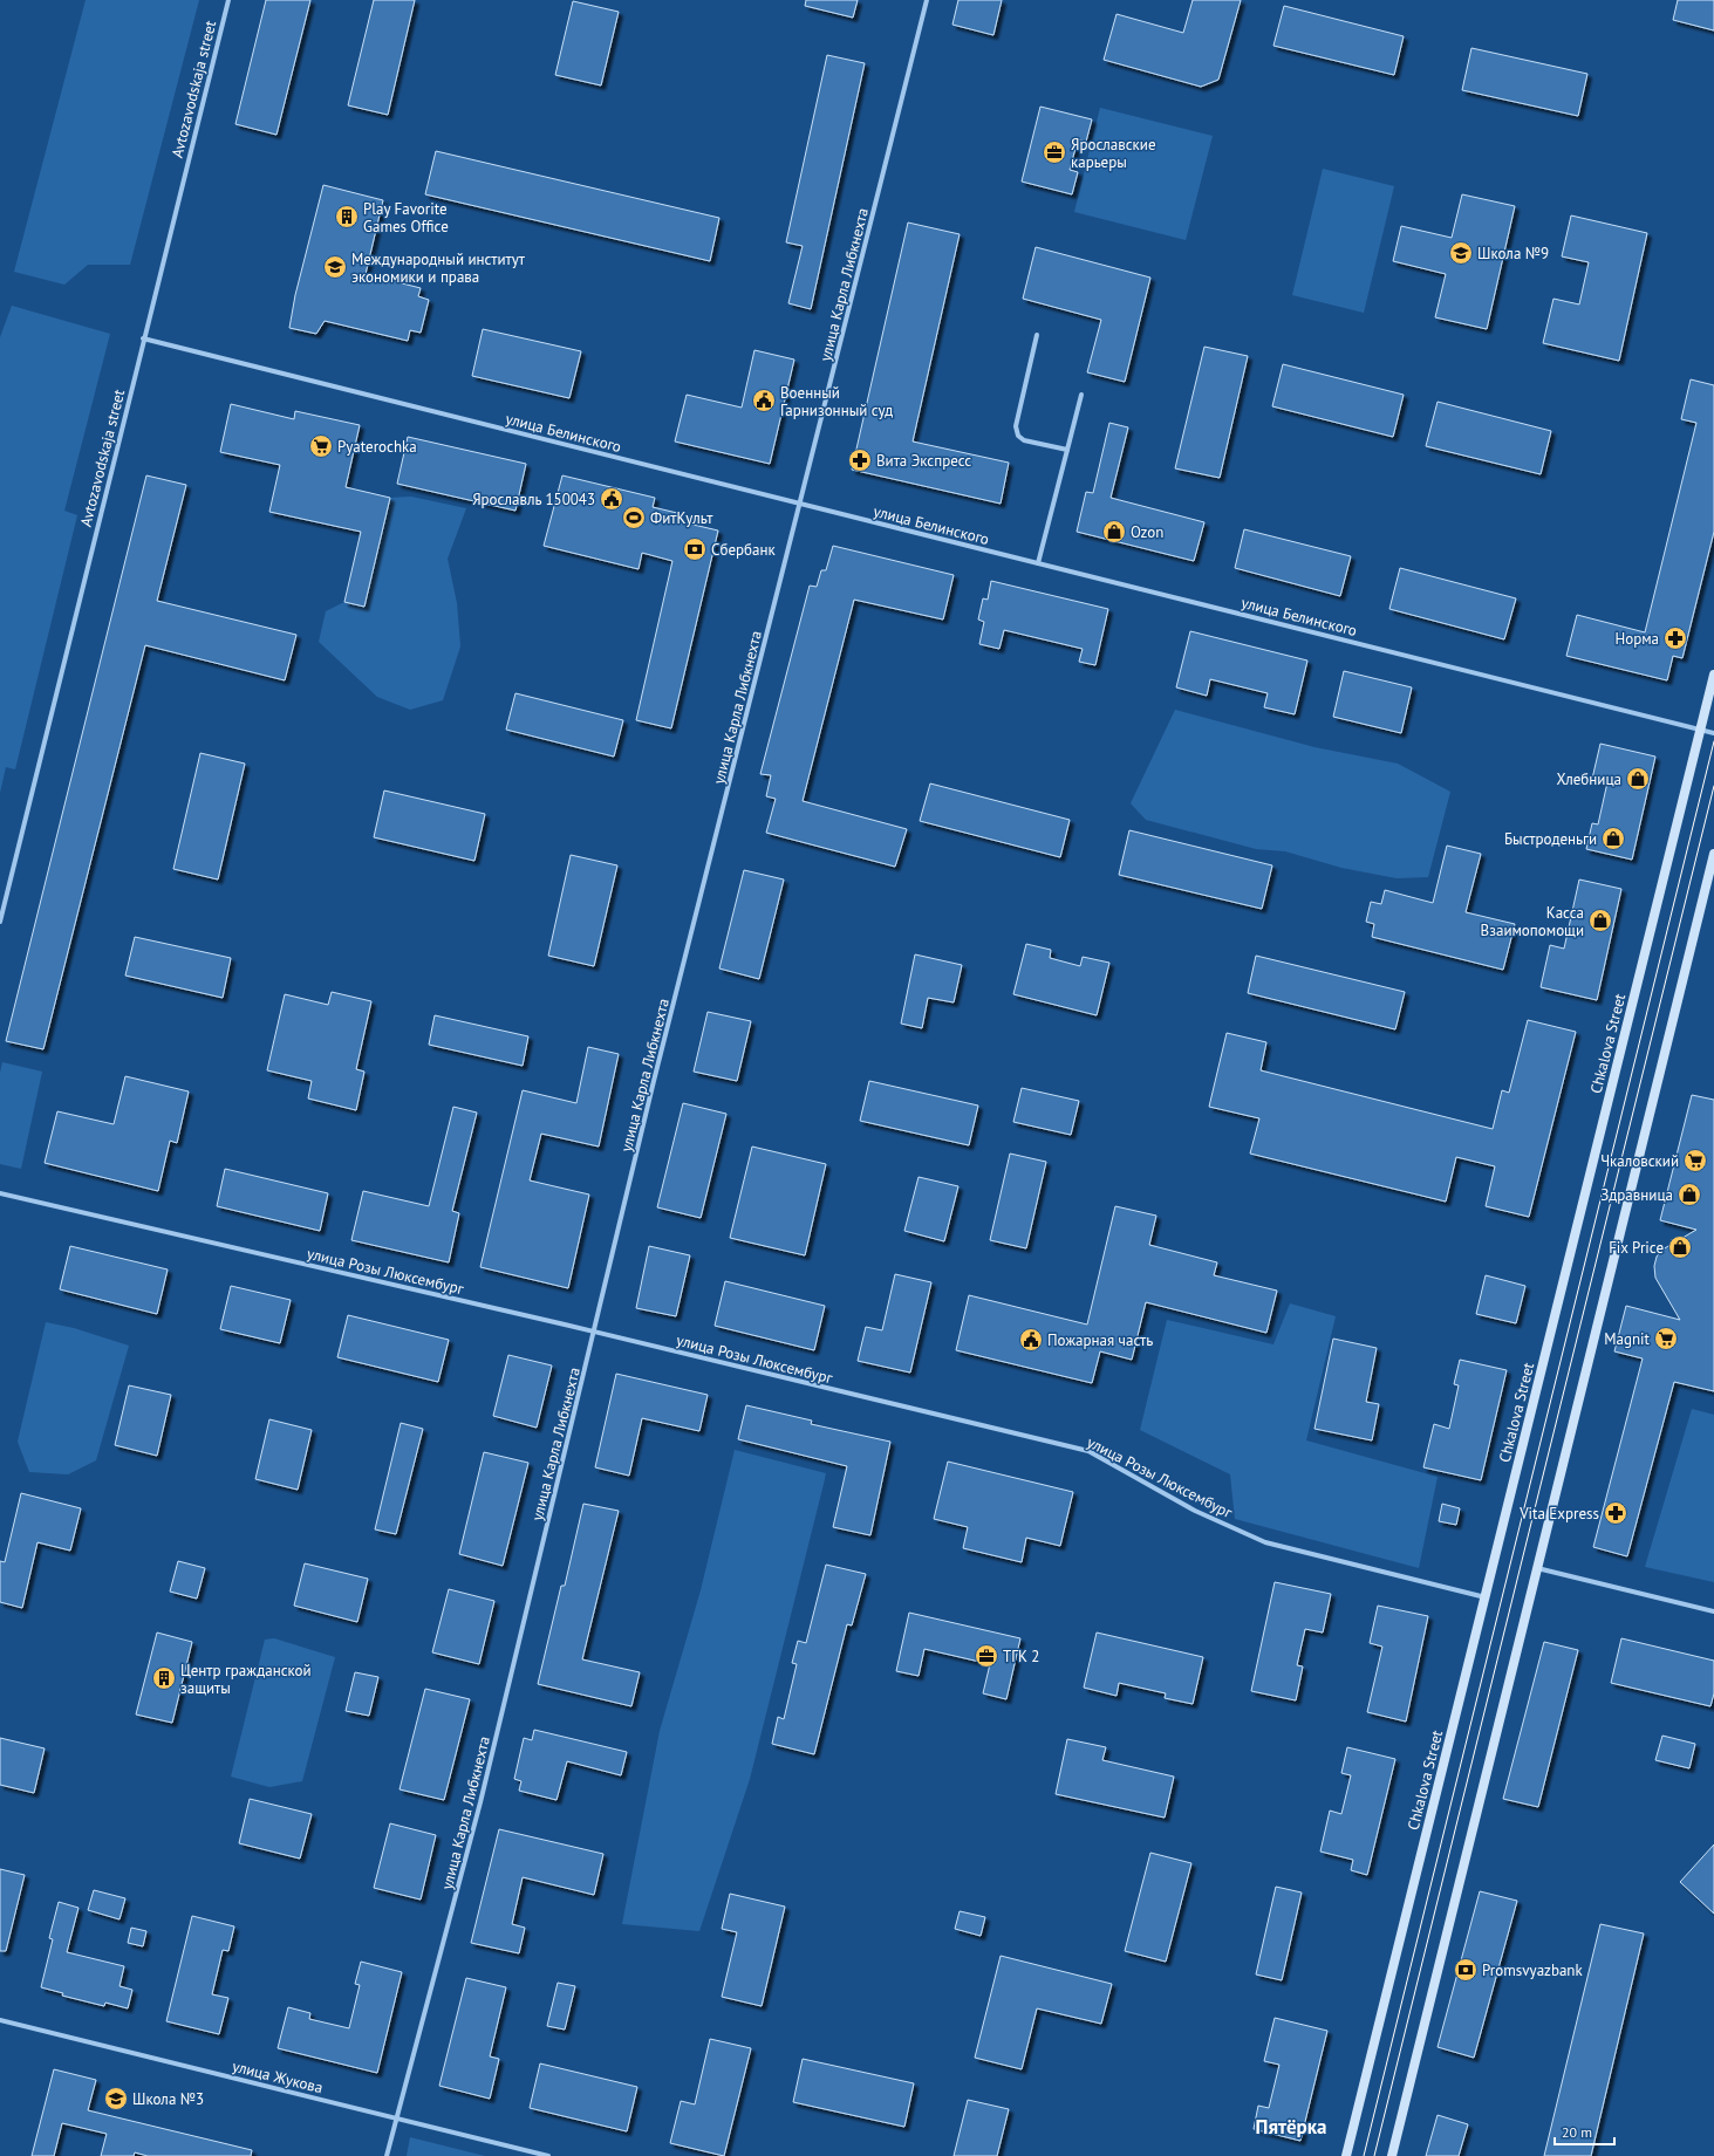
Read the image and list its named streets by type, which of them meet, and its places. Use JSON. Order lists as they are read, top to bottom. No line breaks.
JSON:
{"streets":{"main road":["Chkalova Street"],"street":["Avtozavodskaja street","улица Карла Либкнехта","улица Белинского","улица Розы Люксембург","улица Жукова"]},"crossings":[["Avtozavodskaja street","улица Белинского"],["улица Карла Либкнехта","улица Белинского"],["улица Карла Либкнехта","улица Розы Люксембург"],["улица Карла Либкнехта","улица Жукова"],["улица Белинского","Chkalova Street"],["Chkalova Street","улица Розы Люксембург"]],"districts":["Пятёрка"],"places":{"office":["Ярославские карьеры","ТГК 2"],"building":["Play Favorite Games Office","Центр гражданской защиты"],"school or university":["Школа №9","Международный институт экономики и права","Школа №3"],"public building":["Военный Гарнизонный суд","Ярославль 150043","Пожарная часть"],"supermarket":["Pyaterochka","Чкаловский","Magnit"],"pharmacy":["Вита Экспресс","Норма","Vita Express"],"sports":["ФитКульт"],"shop":["Ozon","Хлебница","Быстроденьги","Касса Взаимопомощи","Здравница","Fix Price"],"bank":["Сбербанк","Promsvyazbank"]},"scale_bar":"20 m"}
